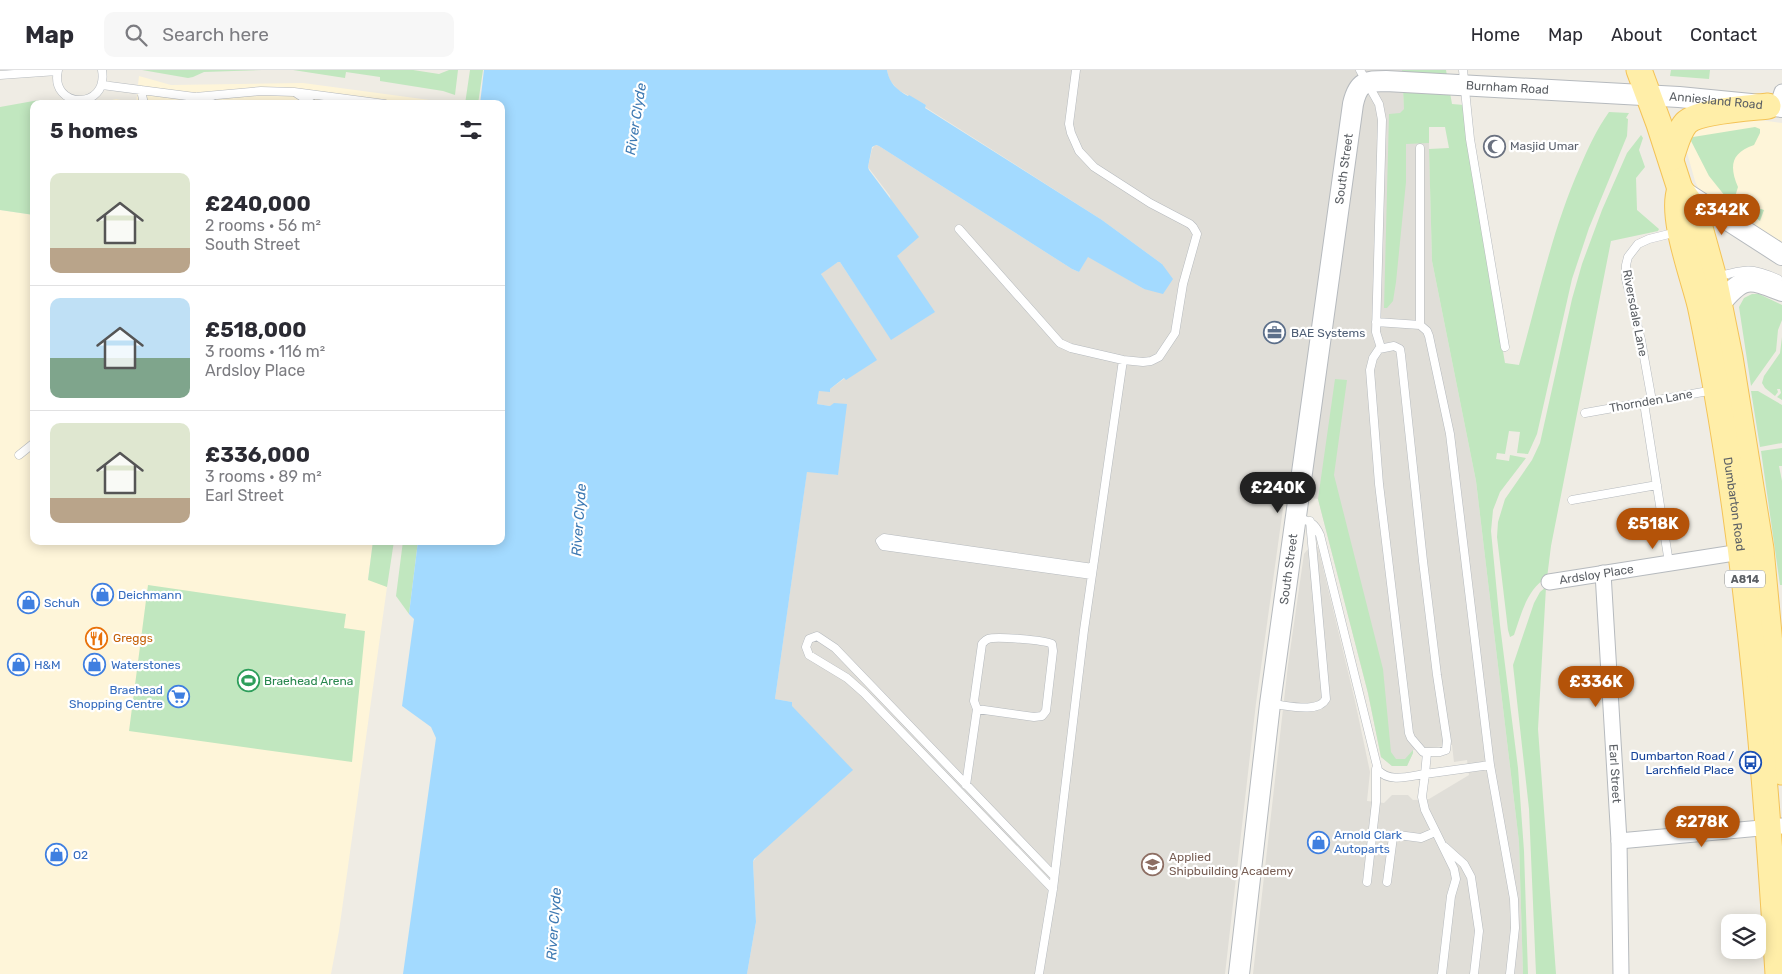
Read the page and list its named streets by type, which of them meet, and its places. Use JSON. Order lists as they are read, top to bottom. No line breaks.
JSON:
{"streets":{"main road":["Dumbarton Road","A814"],"street":["Burnham Road","Anniesland Road","South Street","Ardsloy Place","Earl Street"],"lane":["Riversdale Lane","Thornden Lane"]},"crossings":[["Burnham Road","Anniesland Road"],["Burnham Road","South Street"],["Burnham Road","Dumbarton Road"],["Anniesland Road","Dumbarton Road"],["Riversdale Lane","Thornden Lane"],["Riversdale Lane","Dumbarton Road"],["Riversdale Lane","Ardsloy Place"],["Thornden Lane","Dumbarton Road"],["Dumbarton Road","Ardsloy Place"],["Ardsloy Place","Earl Street"]],"water":["River Clyde"],"places":{"mosque":["Masjid Umar"],"office":["BAE Systems"],"shop":["Deichmann","Schuh","H&M","Waterstones","Arnold Clark Autoparts","O2"],"restaurant":["Greggs"],"sports":["Braehead Arena"],"supermarket":["Braehead Shopping Centre"],"bus stop":["Dumbarton Road / Larchfield Place"],"school or university":["Applied Shipbuilding Academy"]},"page":{"header":"Map","search":"Search here","nav":["Home","Map","About","Contact"],"heading":"5 homes","list":[{"name":"£240,000","note":"2 rooms · 56 m² · South Street"},{"name":"£518,000","note":"3 rooms · 116 m² · Ardsloy Place"},{"name":"£336,000","note":"3 rooms · 89 m² · Earl Street"}],"price":["£342K","£240K","£518K","£336K","£278K"]}}
